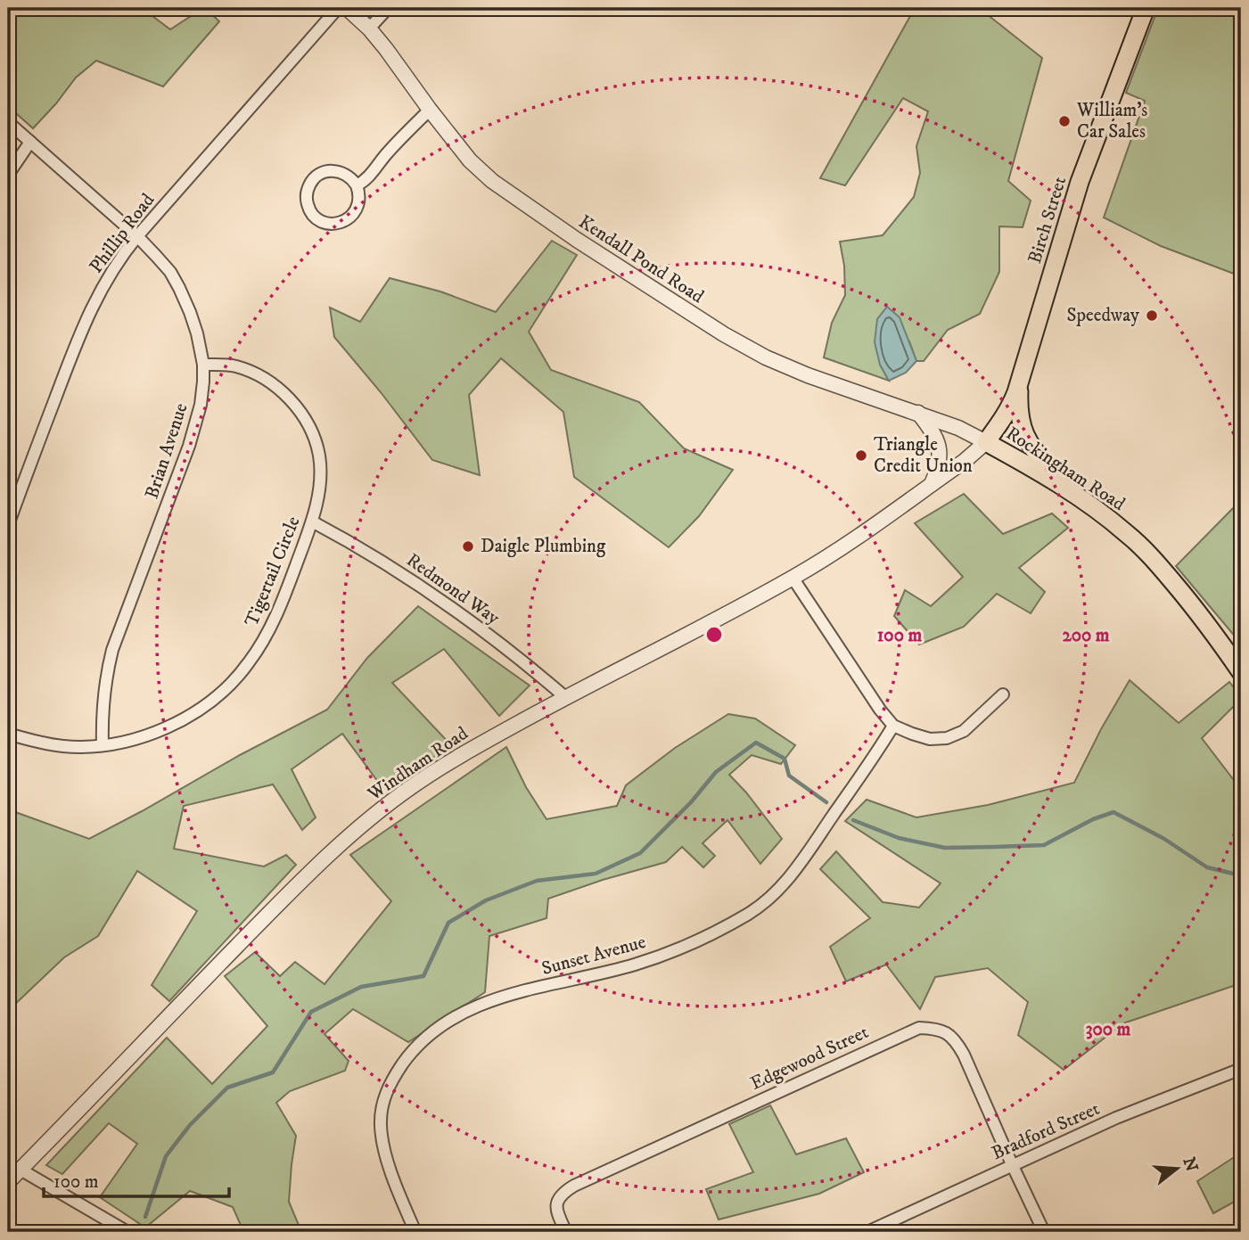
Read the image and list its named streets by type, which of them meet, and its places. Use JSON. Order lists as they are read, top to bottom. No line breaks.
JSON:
{"streets":{"main road":["Birch Street","Rockingham Road"],"street":["Phillip Road","Kendall Pond Road","Brian Avenue","Tigertail Circle","Redmond Way","Windham Road","Sunset Avenue","Edgewood Street","Bradford Street"]},"crossings":[["Birch Street","Kendall Pond Road"],["Birch Street","Rockingham Road"],["Birch Street","Windham Road"],["Phillip Road","Brian Avenue"],["Kendall Pond Road","Rockingham Road"],["Kendall Pond Road","Windham Road"],["Brian Avenue","Tigertail Circle"],["Rockingham Road","Windham Road"],["Tigertail Circle","Redmond Way"],["Redmond Way","Windham Road"],["Edgewood Street","Bradford Street"]],"places":["William's Car Sales","Speedway","Triangle Credit Union","Daigle Plumbing"],"scale_bar":"100 m","north":"right","rings":["100 m","200 m","300 m"]}
